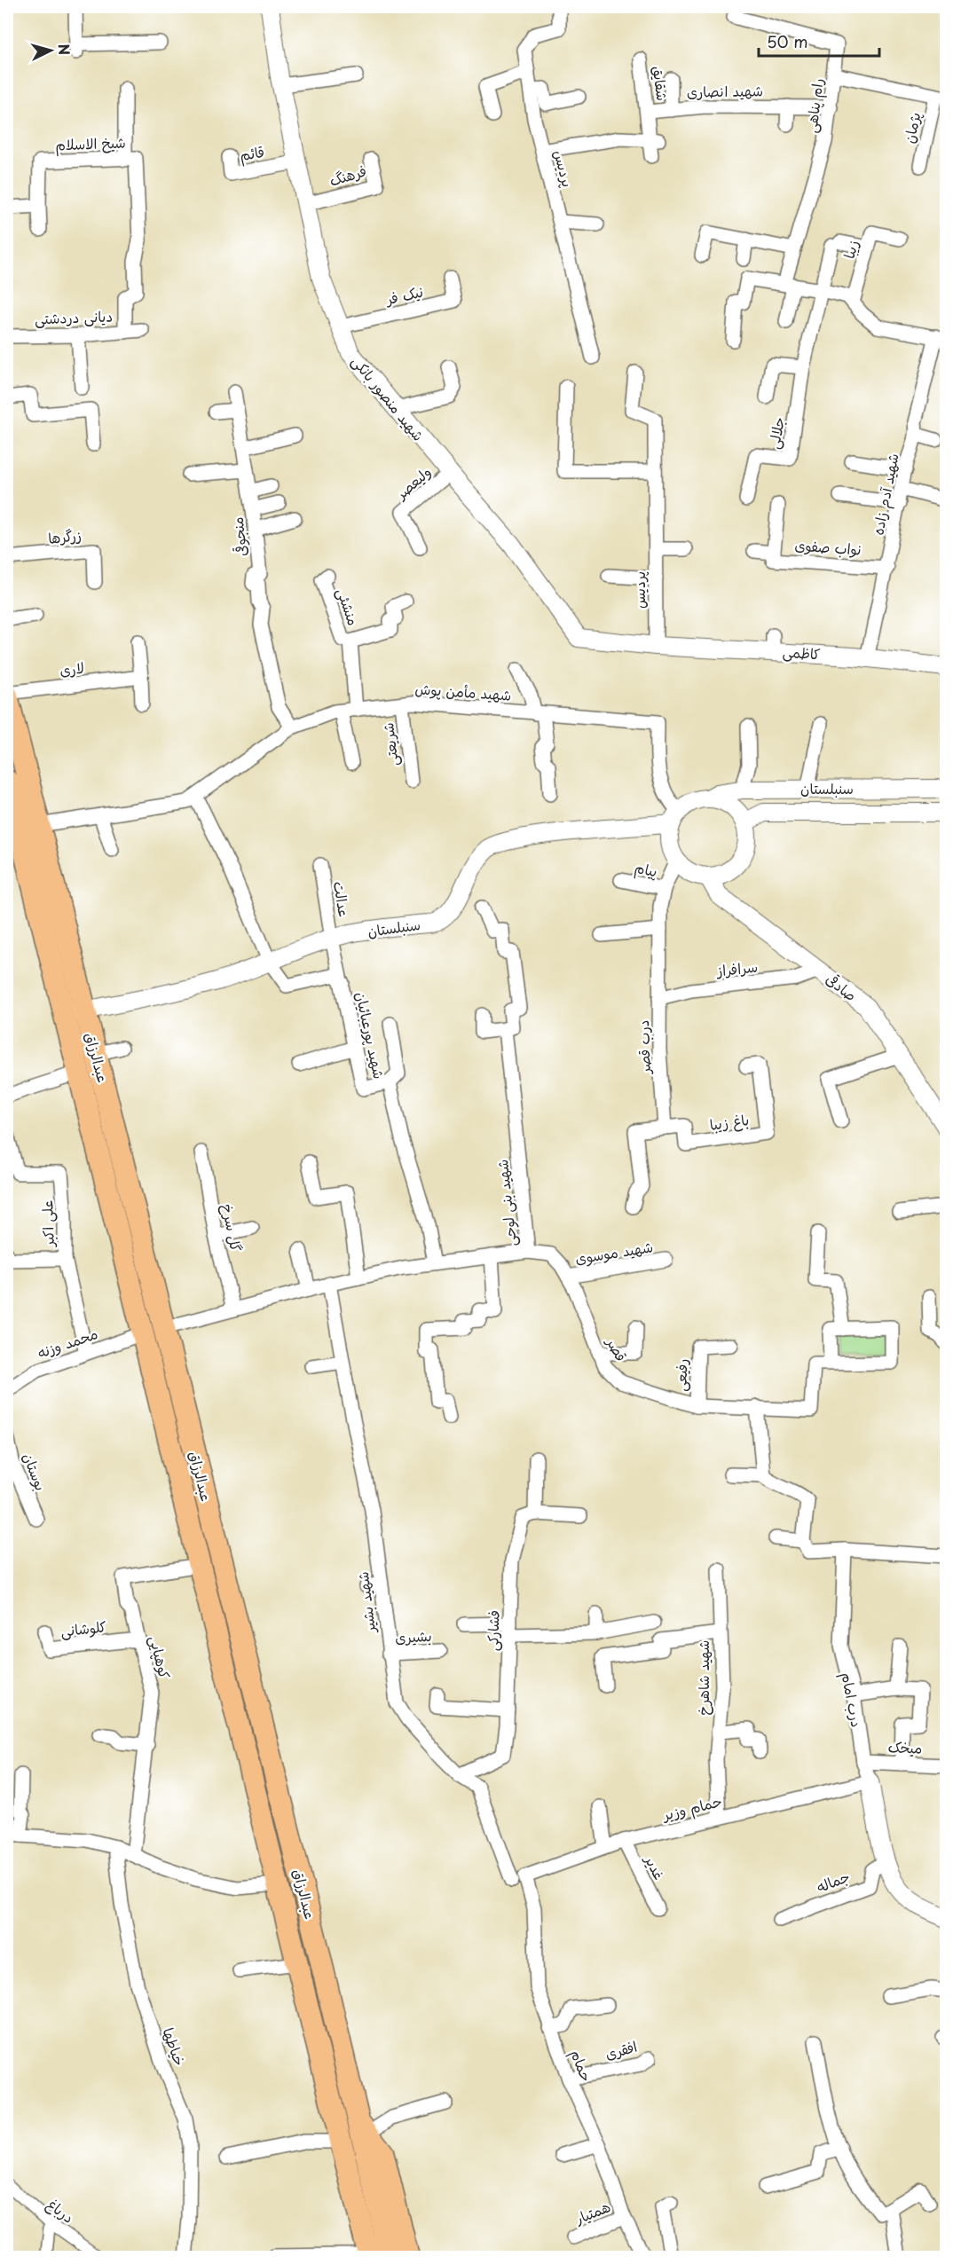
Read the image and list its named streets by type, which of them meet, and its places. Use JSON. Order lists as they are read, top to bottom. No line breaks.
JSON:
{"streets":{"main road":["عبدالرزاق"],"street":["شقایق","شهید انصاری","رام پناهی","پژمان","شیخ الاسلام","قائم","پردیس","فرهنگ","زیبا","نیک فر","دیانی دردشتی","شهید منصور بانکی","جلالی","ولیعصر","شهید آدم زاده","زرگرها","منجوقی","نواب صفوی","منشئی","کاظمی","لاری","شهید مأمن پوش","شریعتی","سنبلستان","پیام","عدالت","سرافراز","صادقی","شهید پورعبائیان","درب قصر","باغ زیبا","شهید بنی لوحی","علی اکبر","گل سرخ","شهید موسوی","محمد وزنه","قصر","رفیعی","بوستان","شهید بشیر","کلوشانی","فشارکی","بشیری","کوهپایی","شهید شاهرخ","درب امام","میخک","حمام وزیر","غدیر","جماله","خیاطها","افقری","حمام","درباغ","همتیار"]},"crossings":[["شقایق","شهید انصاری"],["شهید انصاری","رام پناهی"],["شیخ الاسلام","دیانی دردشتی"],["قائم","شهید منصور بانکی"],["پردیس","شهید منصور بانکی"],["پردیس","کاظمی"],["فرهنگ","شهید منصور بانکی"],["زیبا","جلالی"],["نیک فر","شهید منصور بانکی"],["شهید منصور بانکی","ولیعصر"],["شهید منصور بانکی","کاظمی"],["شهید آدم زاده","نواب صفوی"],["شهید آدم زاده","کاظمی"],["منجوقی","شهید مأمن پوش"],["منشئی","شهید مأمن پوش"],["لاری","عبدالرزاق"],["شهید مأمن پوش","شریعتی"],["شهید مأمن پوش","سنبلستان"],["شهید مأمن پوش","صادقی"],["شهید مأمن پوش","شهید پورعبائیان"],["شهید مأمن پوش","درب قصر"],["شهید مأمن پوش","عبدالرزاق"],["سنبلستان","عدالت"],["سنبلستان","صادقی"],["سنبلستان","شهید پورعبائیان"],["سنبلستان","درب قصر"],["سنبلستان","عبدالرزاق"],["پیام","درب قصر"],["عدالت","شهید پورعبائیان"],["سرافراز","صادقی"],["سرافراز","درب قصر"],["صادقی","درب قصر"],["شهید پورعبائیان","شهید بنی لوحی"],["درب قصر","باغ زیبا"],["عبدالرزاق","شهید بنی لوحی"],["عبدالرزاق","محمد وزنه"],["عبدالرزاق","کوهپایی"],["شهید بنی لوحی","گل سرخ"],["شهید بنی لوحی","قصر"],["شهید بنی لوحی","شهید بشیر"],["علی اکبر","محمد وزنه"],["شهید موسوی","قصر"],["قصر","رفیعی"],["شهید بشیر","فشارکی"],["شهید بشیر","بشیری"],["کلوشانی","کوهپایی"],["شهید شاهرخ","حمام وزیر"],["درب امام","میخک"],["درب امام","حمام وزیر"],["درب امام","جماله"],["حمام وزیر","غدیر"],["حمام وزیر","حمام"],["افقری","حمام"],["حمام","همتیار"]],"scale_bar":"50 m","north":"right"}
